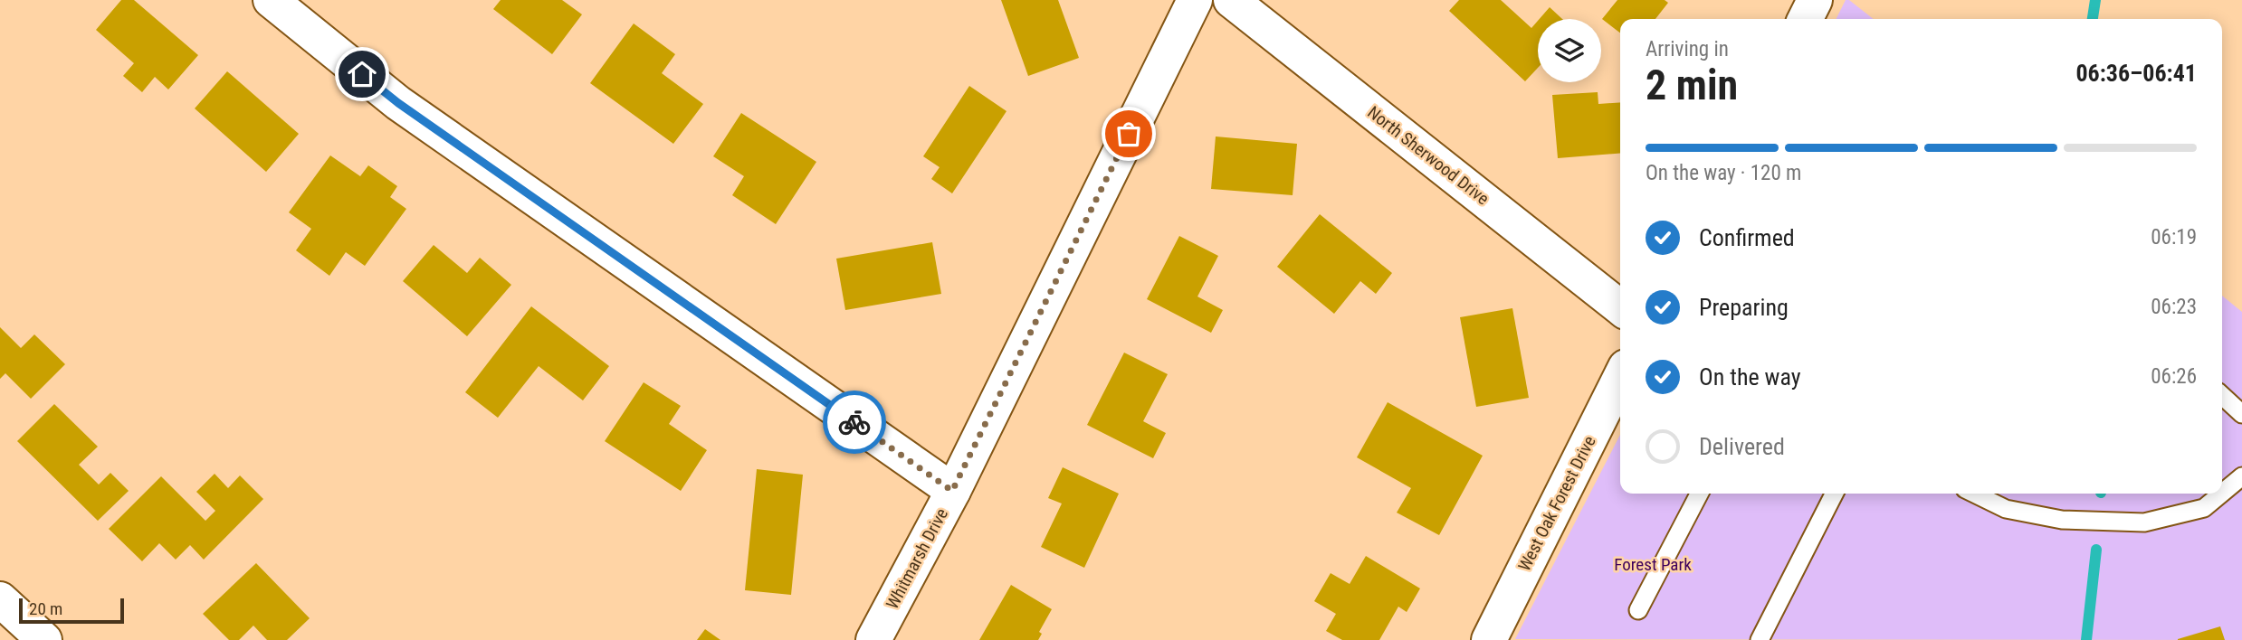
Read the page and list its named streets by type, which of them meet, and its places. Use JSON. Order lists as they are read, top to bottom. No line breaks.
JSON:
{"streets":{"street":["North Sherwood Drive","West Oak Forest Drive","Whitmarsh Drive"]},"parks":["Forest Park"],"scale_bar":"20 m","page":{"heading":["2 min","Arriving in","06:36–06:41"],"bar":"On the way · 120 m","list":[["Confirmed","06:19"],["Preparing","06:23"],["On the way","06:26"],"Delivered"],"scale":"20 m"}}
